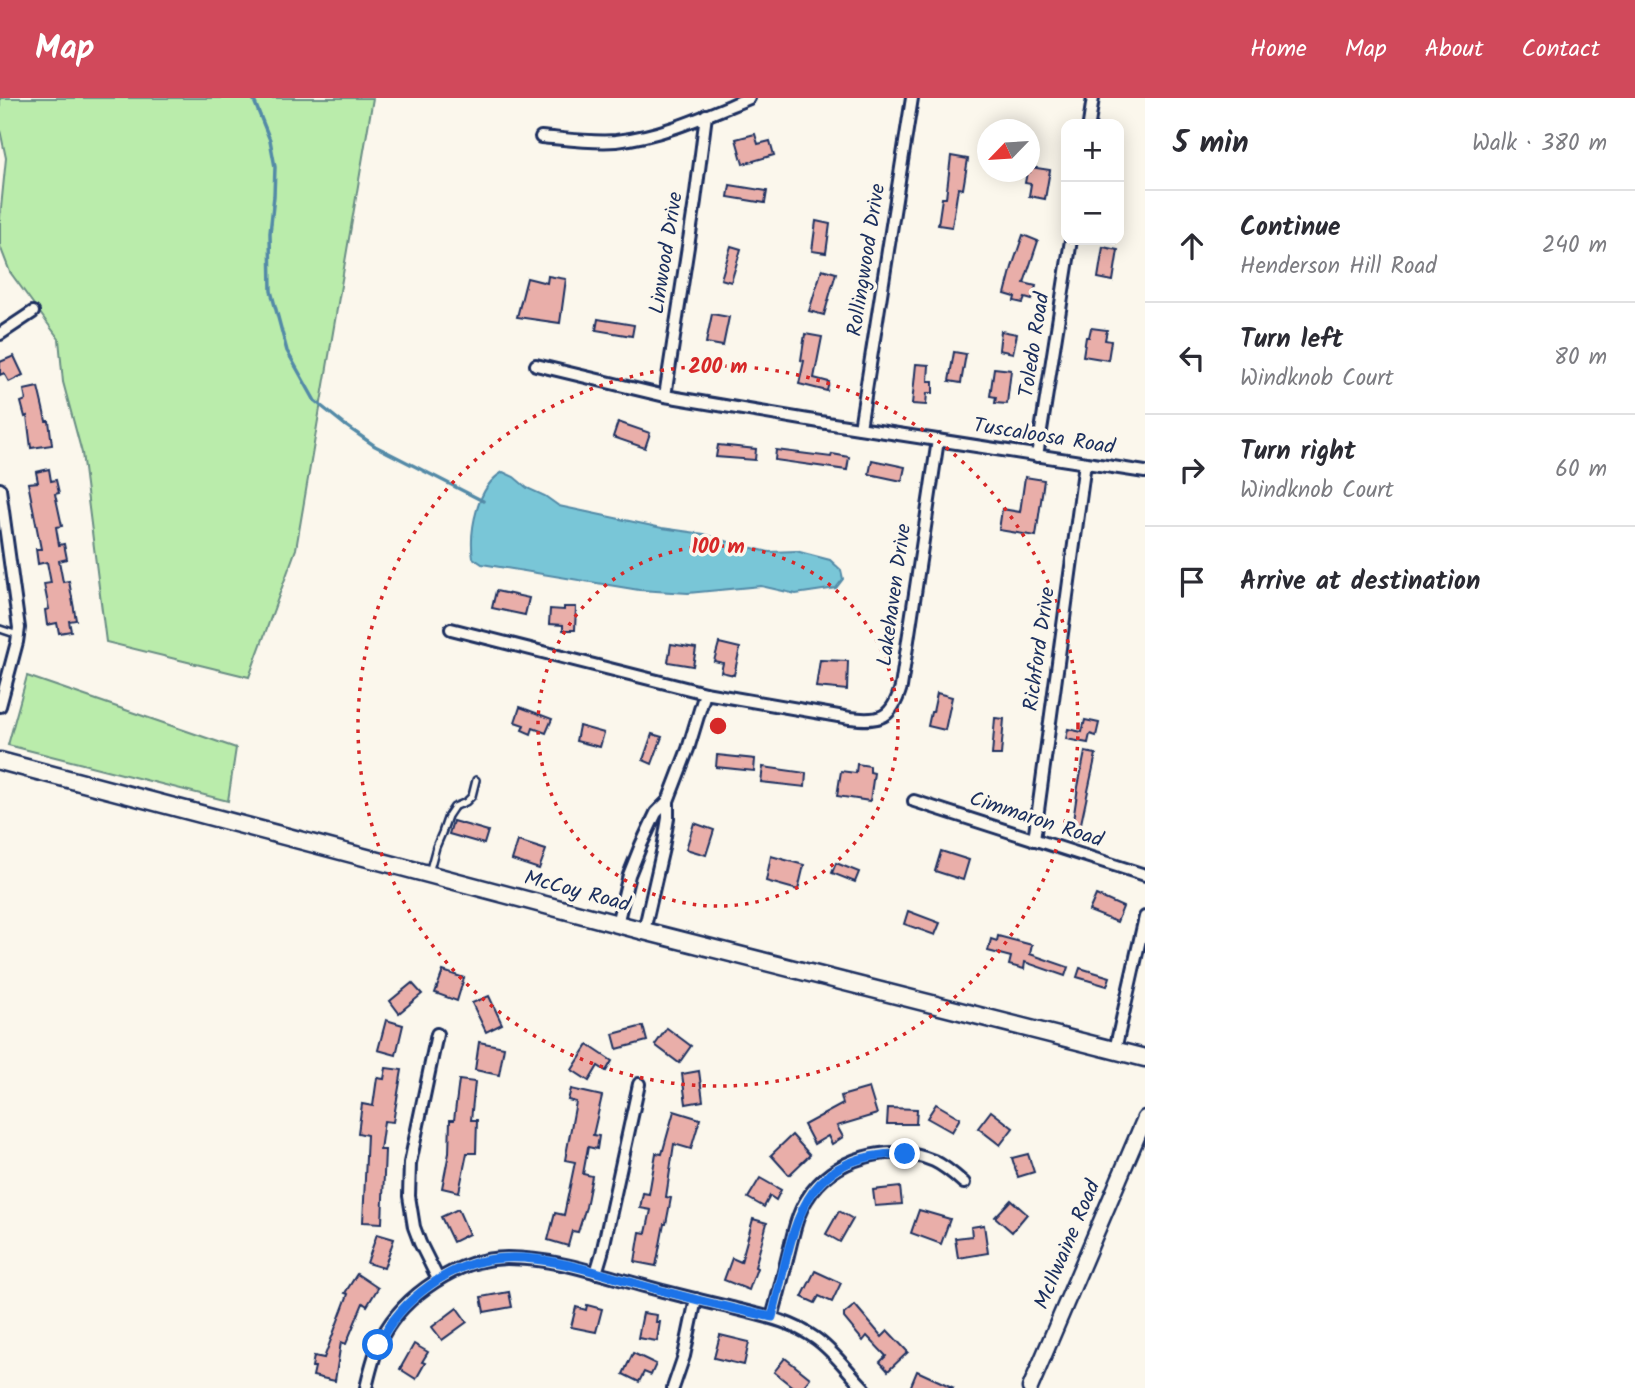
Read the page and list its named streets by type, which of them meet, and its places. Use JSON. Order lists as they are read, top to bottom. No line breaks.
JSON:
{"streets":{"main road":["McCoy Road"],"street":["Linwood Drive","Rollingwood Drive","Toledo Road","Tuscaloosa Road","Lakehaven Drive","Richford Drive","Cimmaron Road","McIlwaine Road"]},"crossings":[["Toledo Road","Tuscaloosa Road"],["Tuscaloosa Road","Lakehaven Drive"],["Tuscaloosa Road","Richford Drive"],["Richford Drive","Cimmaron Road"]],"north":"bottom left","page":{"header":"Map","nav":["Home","Map","About","Contact"],"heading":["5 min","Walk · 380 m"],"map_buttons":["+","−"],"list":[["Continue","Henderson Hill Road","240 m"],["Turn left","Windknob Court","80 m"],["Turn right","Windknob Court","60 m"],"Arrive at destination"]},"rings":["200 m","100 m"]}
